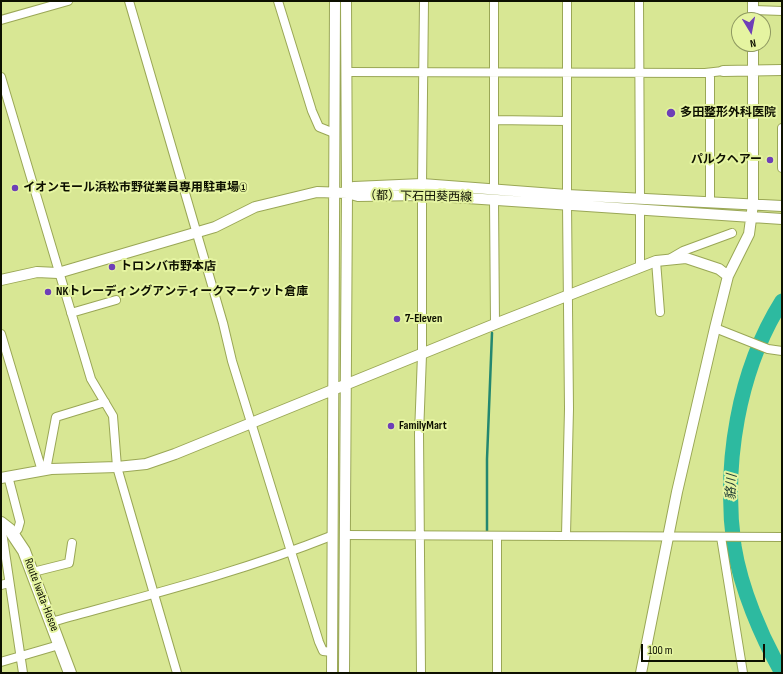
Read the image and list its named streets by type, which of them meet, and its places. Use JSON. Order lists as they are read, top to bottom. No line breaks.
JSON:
{"streets":{"main road":["Route Iwata-Hosoe"],"street":["（都）下石田葵西線"]},"water":["貉川"],"places":["多田整形外科医院","パルクヘアー","イオンモール浜松市野従業員専用駐車場①","トロンバ市野本店","NKトレーディングアンティークマーケット倉庫","7-Eleven","FamilyMart"],"scale_bar":"100 m","north":"bottom"}
